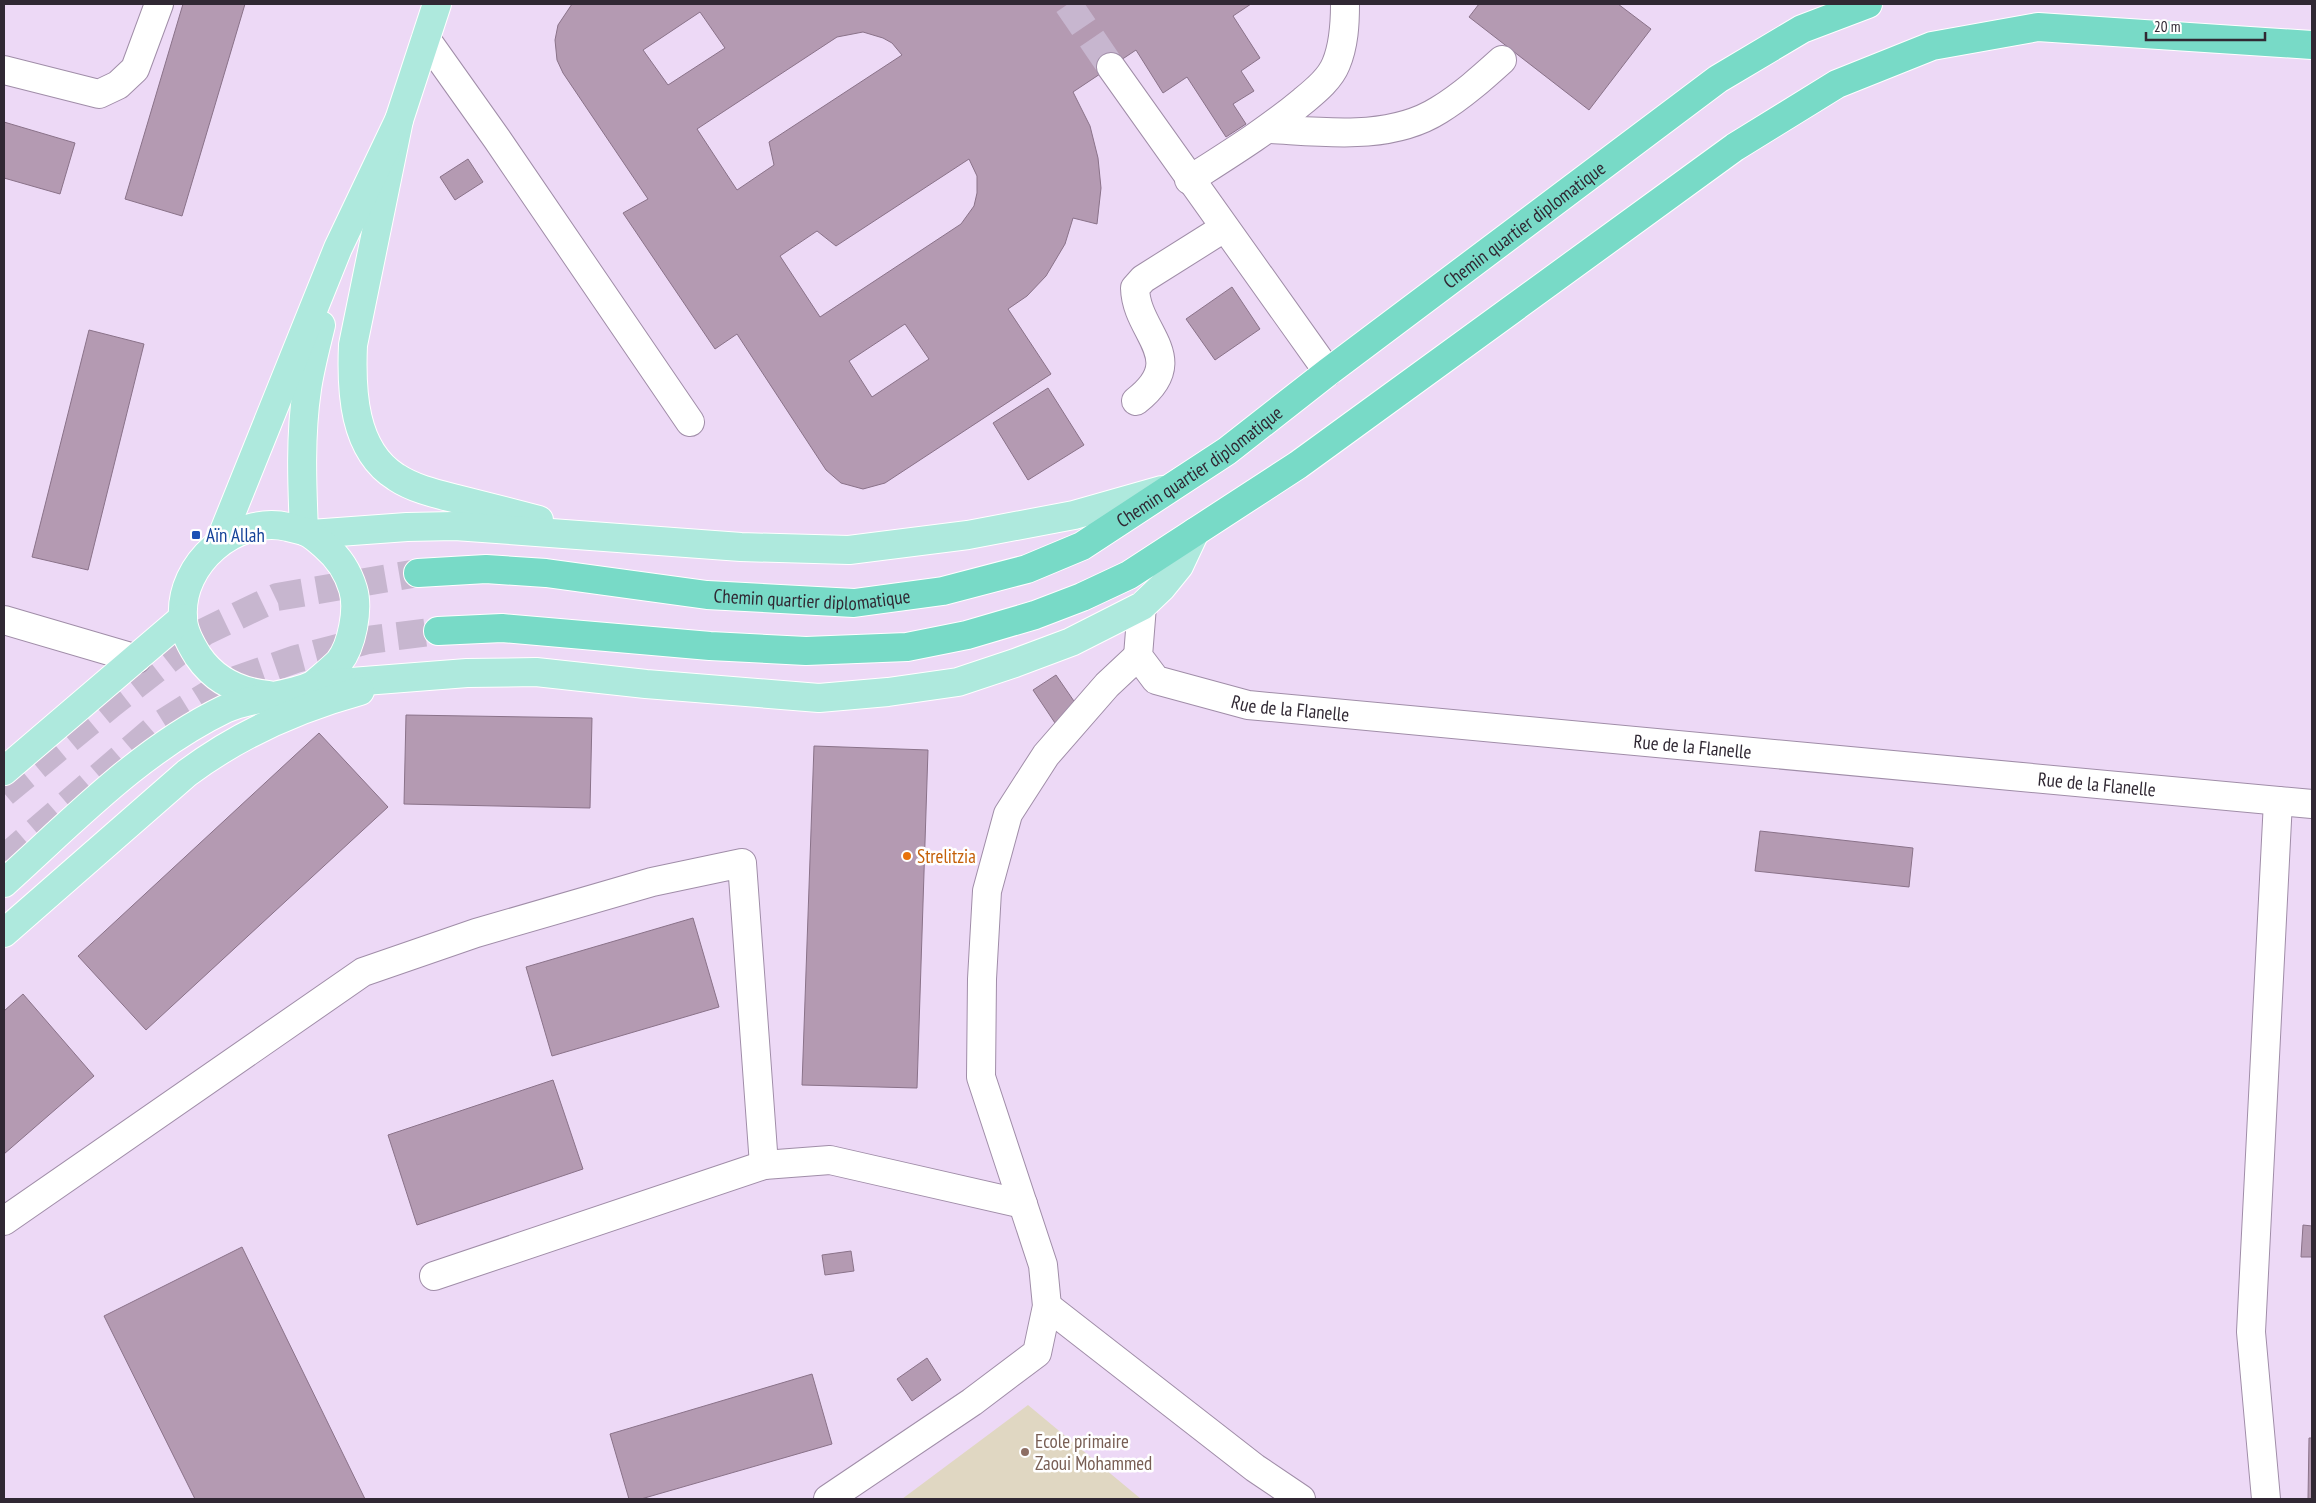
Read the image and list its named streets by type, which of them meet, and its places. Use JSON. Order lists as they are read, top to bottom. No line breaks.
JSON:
{"streets":{"highway":["Chemin quartier diplomatique"],"street":["Rue de la Flanelle"]},"places":{"transit":["Aïn Allah"],"other":["Strelitzia","Ecole primaire Zaoui Mohammed"]},"scale_bar":"20 m"}
